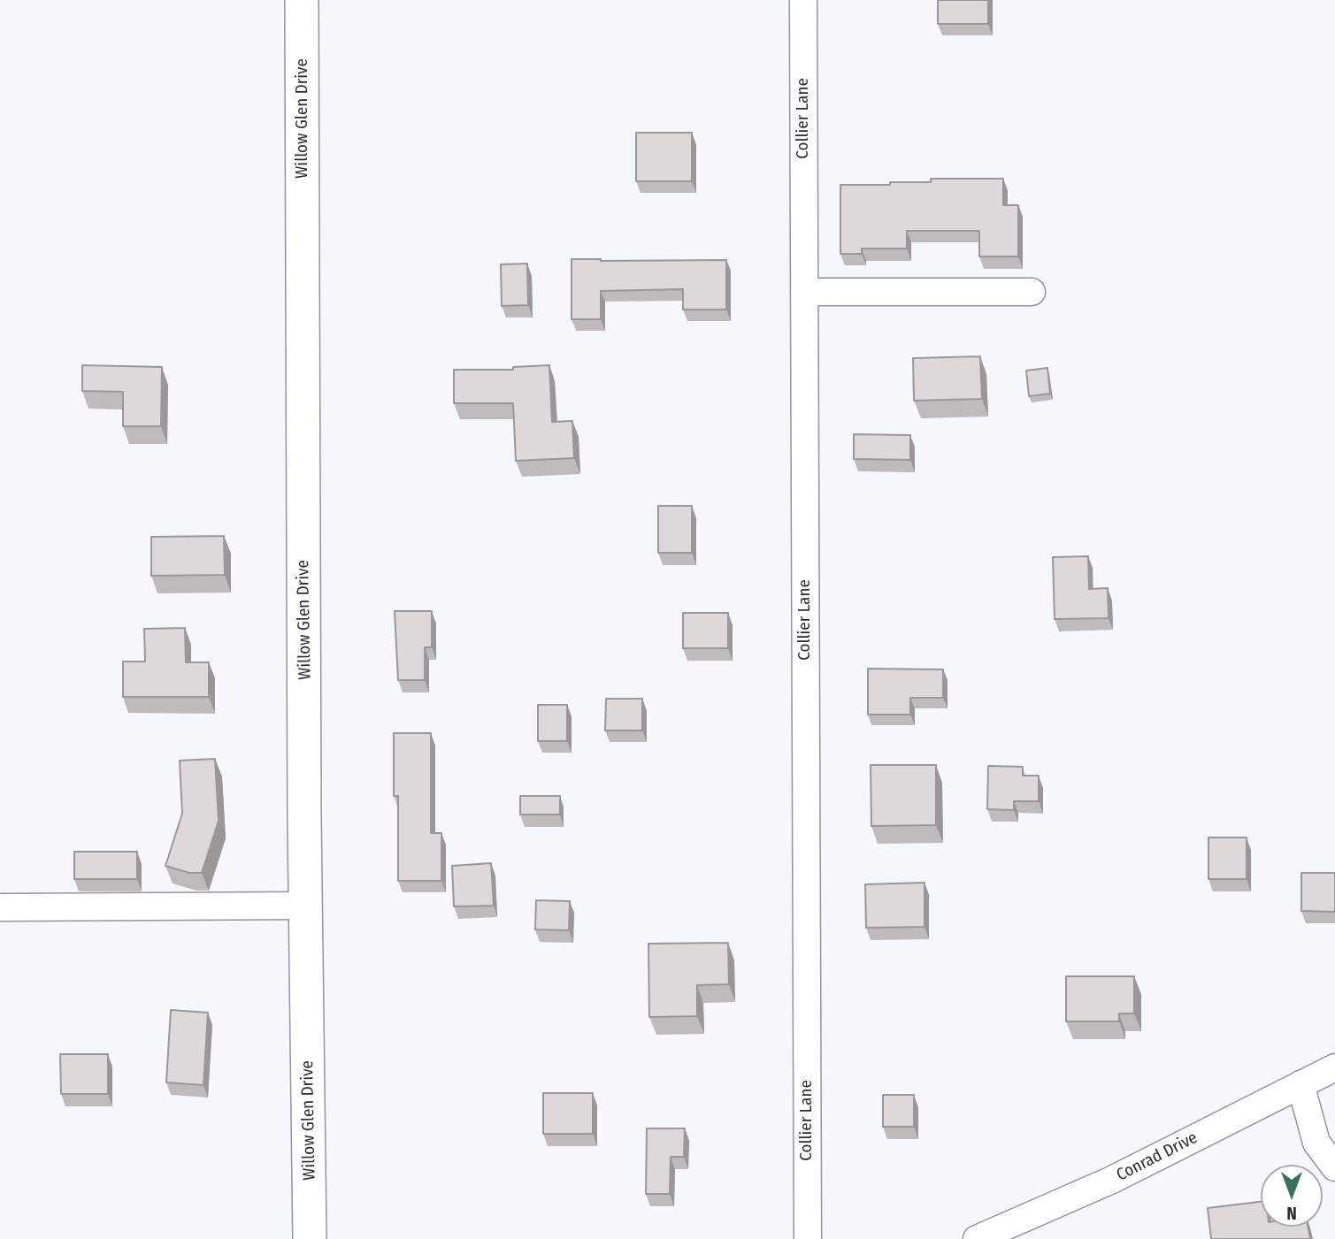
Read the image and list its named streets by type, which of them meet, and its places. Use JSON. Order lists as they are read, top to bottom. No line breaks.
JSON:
{"streets":{"main road":["Willow Glen Drive"],"street":["Collier Lane","Conrad Drive"]},"north":"bottom"}
